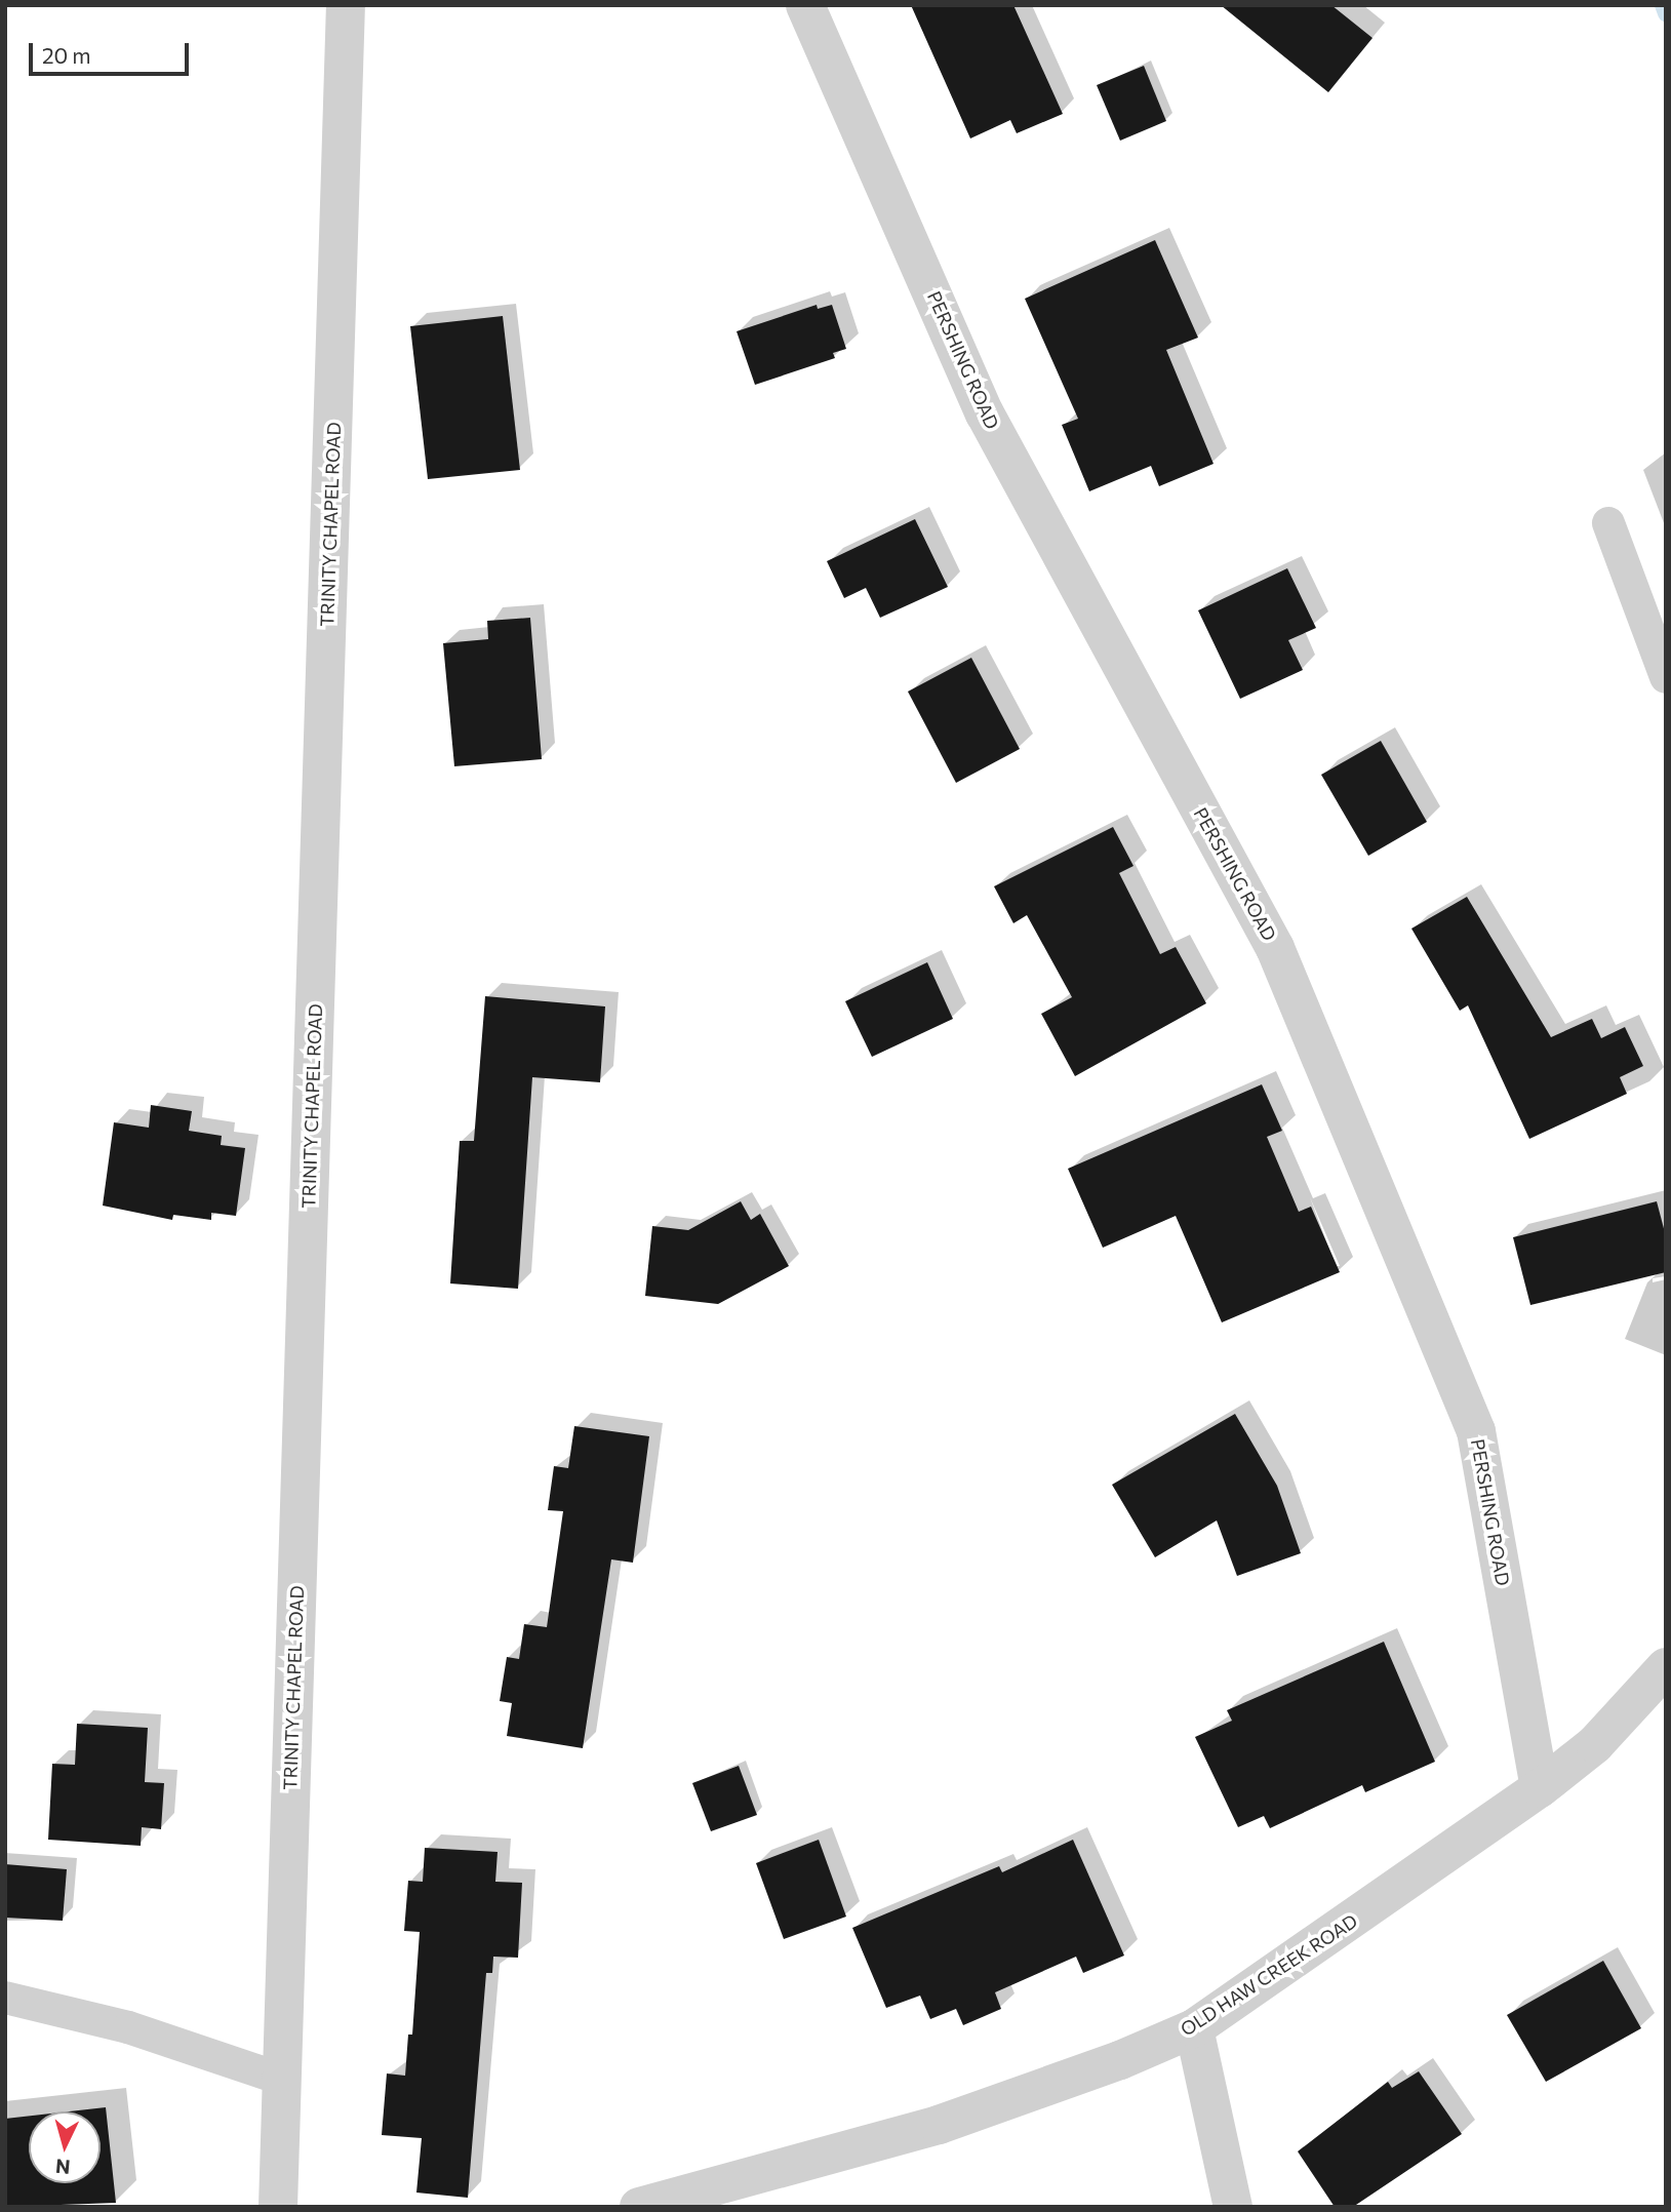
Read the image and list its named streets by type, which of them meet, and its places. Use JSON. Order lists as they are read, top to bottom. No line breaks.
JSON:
{"streets":{"street":["PERSHING ROAD","TRINITY CHAPEL ROAD","OLD HAW CREEK ROAD"]},"crossings":[["PERSHING ROAD","OLD HAW CREEK ROAD"]],"scale_bar":"20 m","north":"bottom"}
